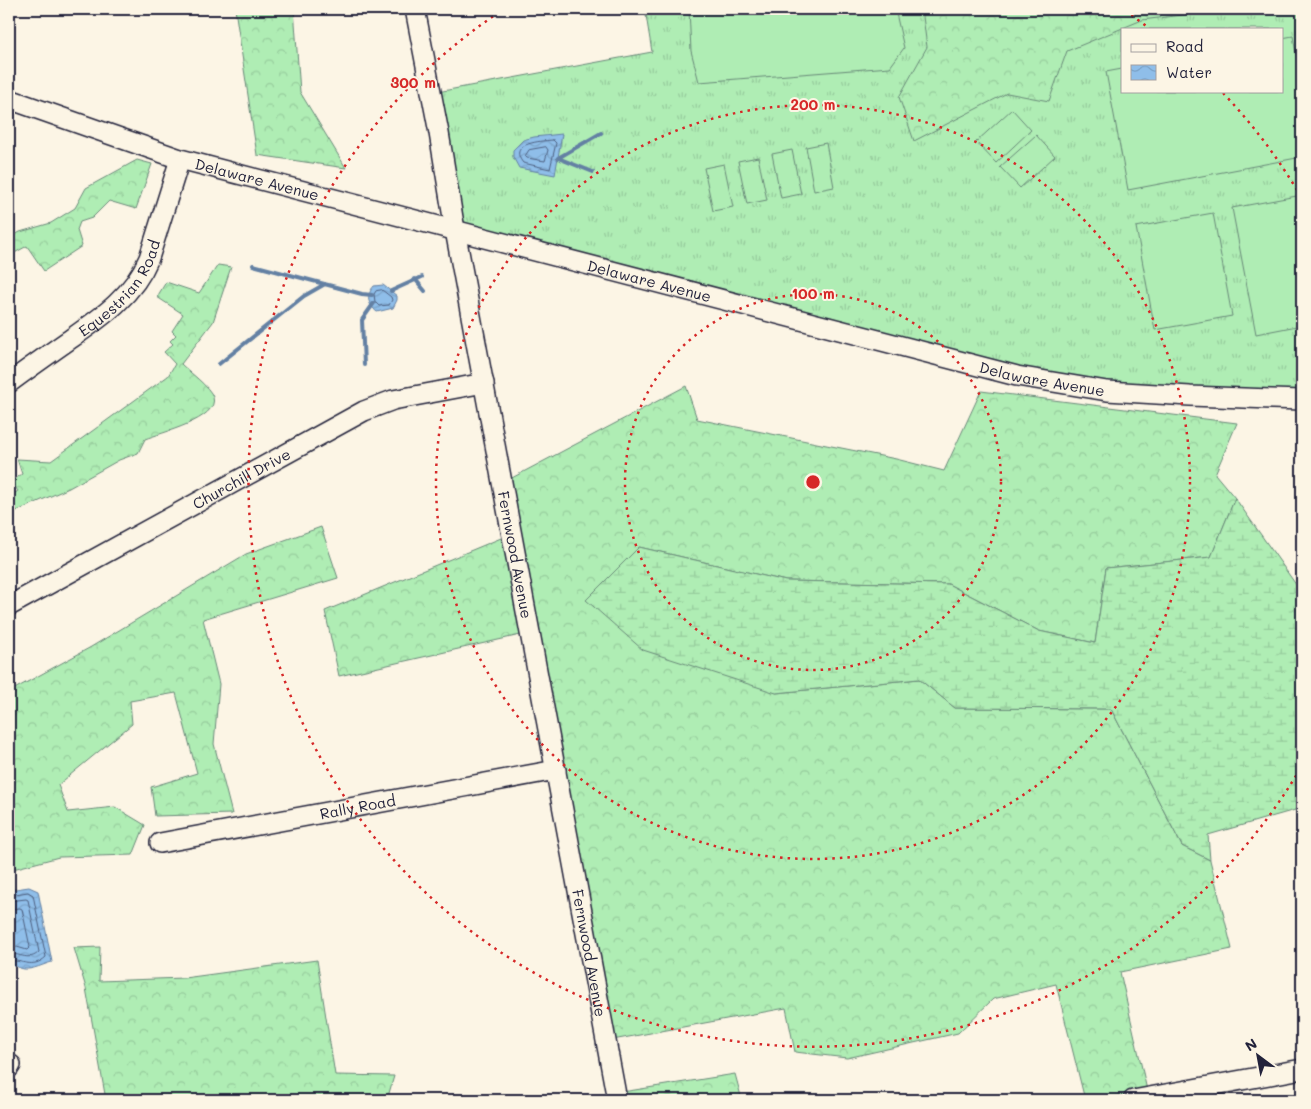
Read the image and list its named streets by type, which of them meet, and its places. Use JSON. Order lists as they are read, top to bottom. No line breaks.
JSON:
{"streets":{"street":["Delaware Avenue","Equestrian Road","Churchill Drive","Fernwood Avenue","Rally Road"]},"crossings":[["Delaware Avenue","Equestrian Road"],["Delaware Avenue","Fernwood Avenue"],["Churchill Drive","Fernwood Avenue"],["Fernwood Avenue","Rally Road"]],"legend":["Road","Water"],"north":"top left","rings":["300 m","200 m","100 m"]}
